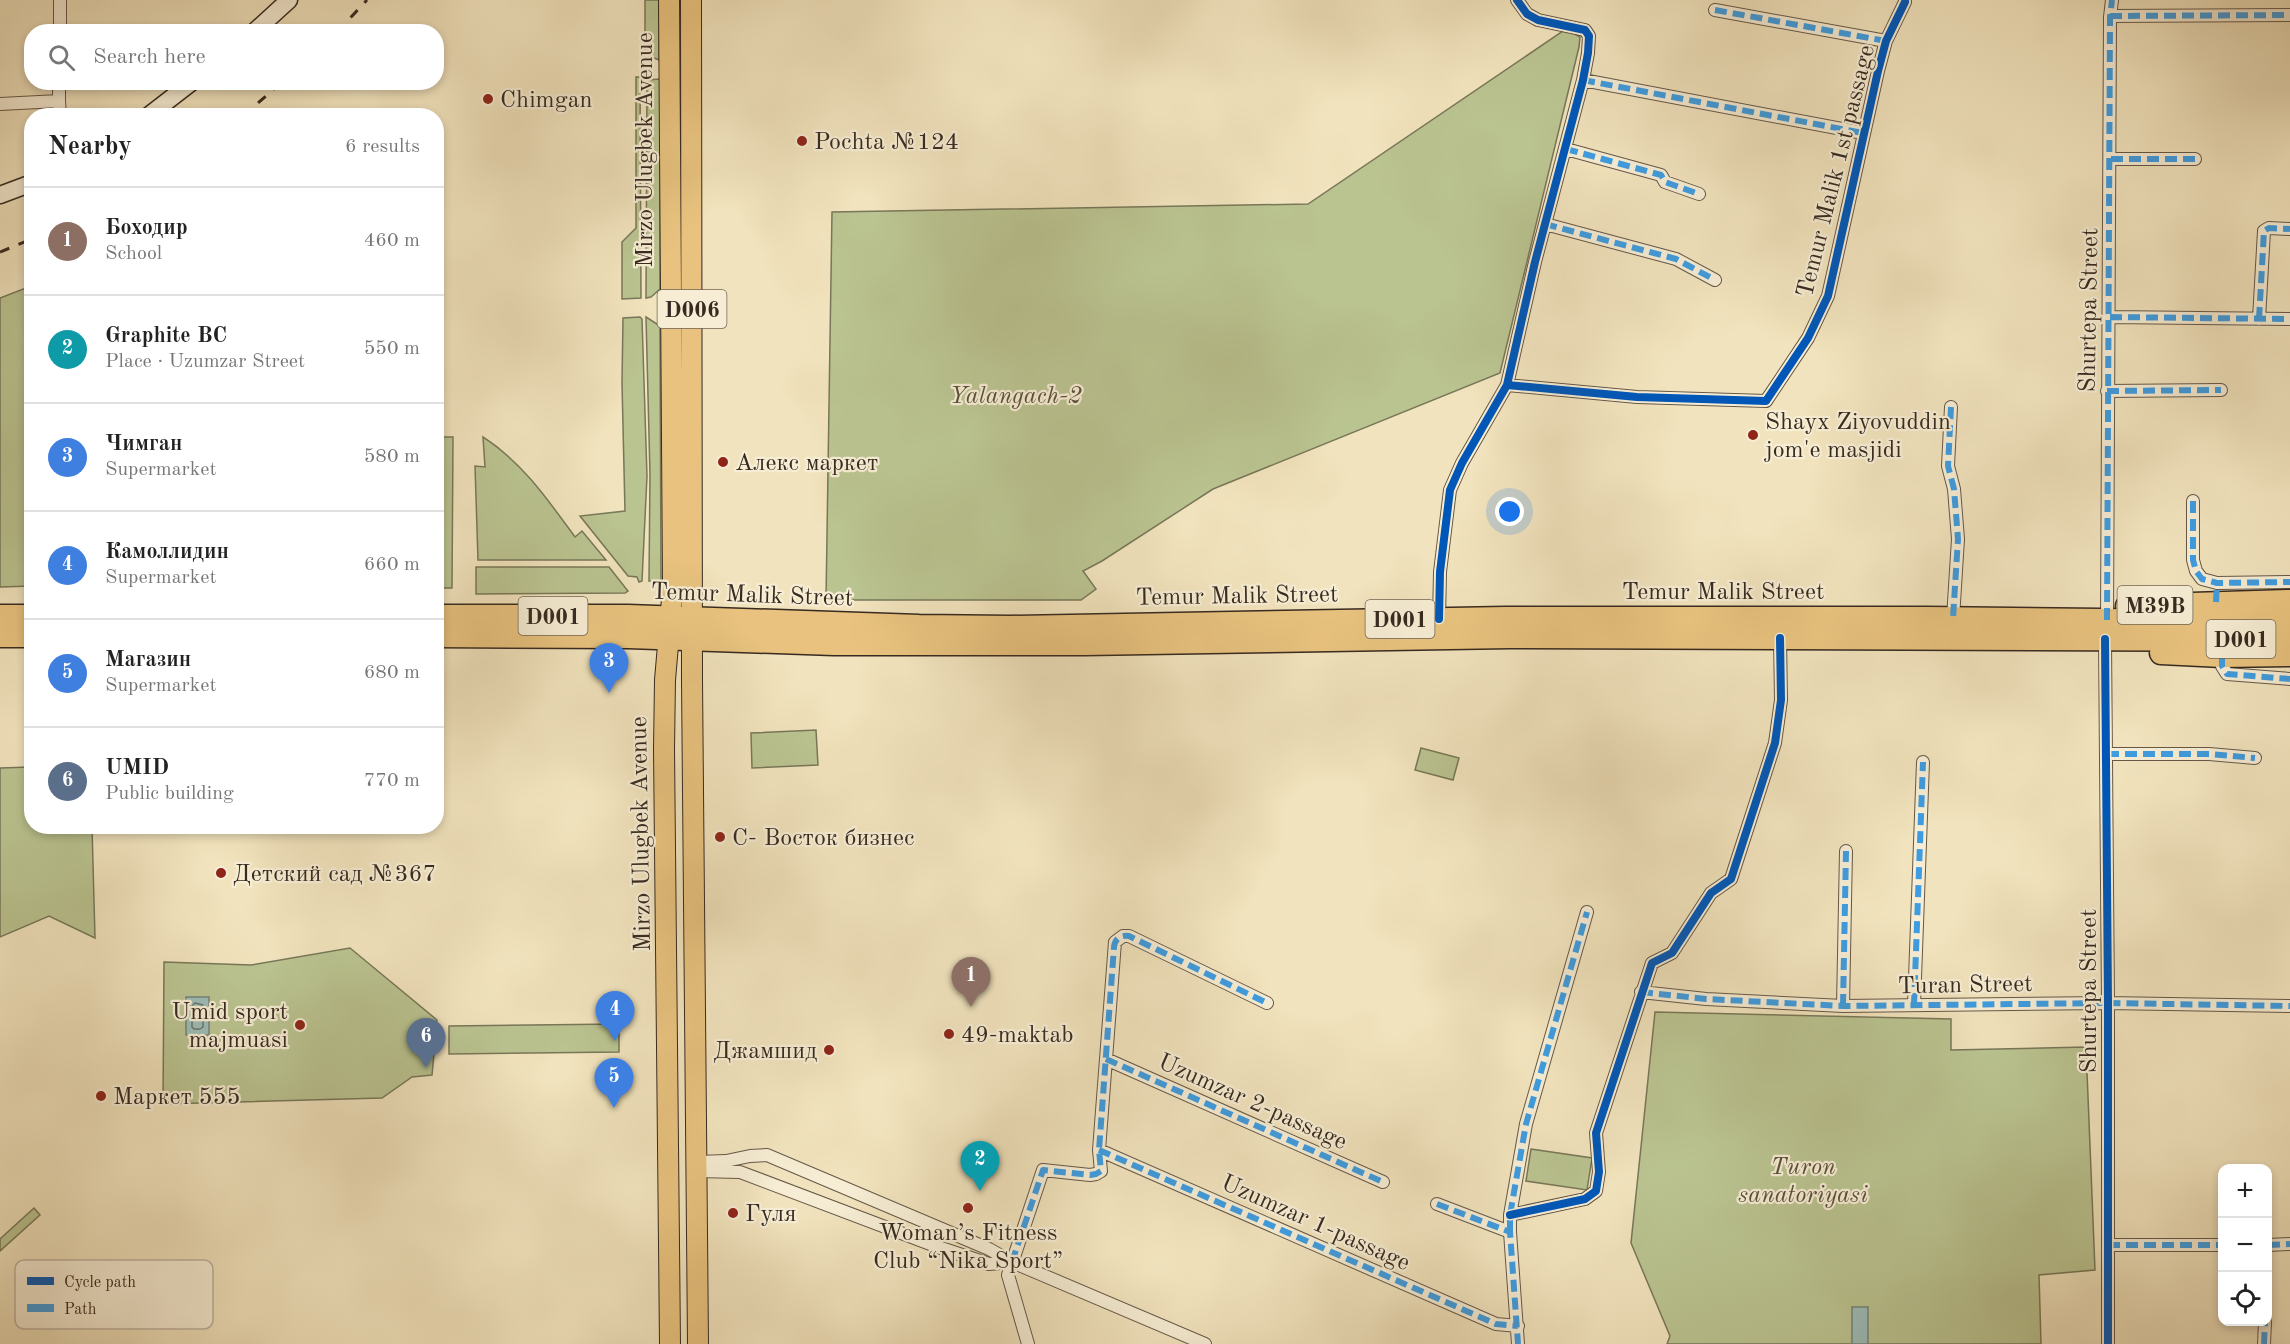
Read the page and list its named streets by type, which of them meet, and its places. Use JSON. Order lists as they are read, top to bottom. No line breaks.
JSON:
{"streets":{"highway":["Temur Malik Street","M39B","D001"],"main road":["Mirzo Ulugbek Avenue","D006"],"street":["Temur Malik 1st passage","Shurtepa Street","Turan Street","Uzumzаr 2-passage","Uzumzаr 1-passage"]},"crossings":[["Mirzo Ulugbek Avenue","Temur Malik Street"],["Shurtepa Street","Temur Malik Street"],["Shurtepa Street","M39B"],["Shurtepa Street","Turan Street"],["Temur Malik Street","M39B"]],"parks":["Yalangach-2","Turon sanatoriyasi"],"places":["Chimgan","Pochta №124","Shayx Ziyovuddin jom'e masjidi","Алекс маркет","С- Восток бизнес","Детский сад №367","Umid sport majmuasi","49-maktab","Джамшид","Маркет 555","Woman’s Fitness Club “Nika Sport”","Гуля"],"legend":["Cycle path","Path"],"page":{"search":"Search here","heading":["Nearby","6 results"],"list":[{"mark":"1","name":"Боходир","note":"School","value":"460 m"},{"mark":"2","name":"Graphite BC","note":"Place · Uzumzаr Street","value":"550 m"},{"mark":"3","name":"Чимган","note":"Supermarket","value":"580 m"},{"mark":"4","name":"Камоллидин","note":"Supermarket","value":"660 m"},{"mark":"5","name":"Магазин","note":"Supermarket","value":"680 m"},{"mark":"6","name":"UMID","note":"Public building","value":"770 m"}],"pins":["3","1","4","6","5","2"],"map_buttons":["+","−"]}}
